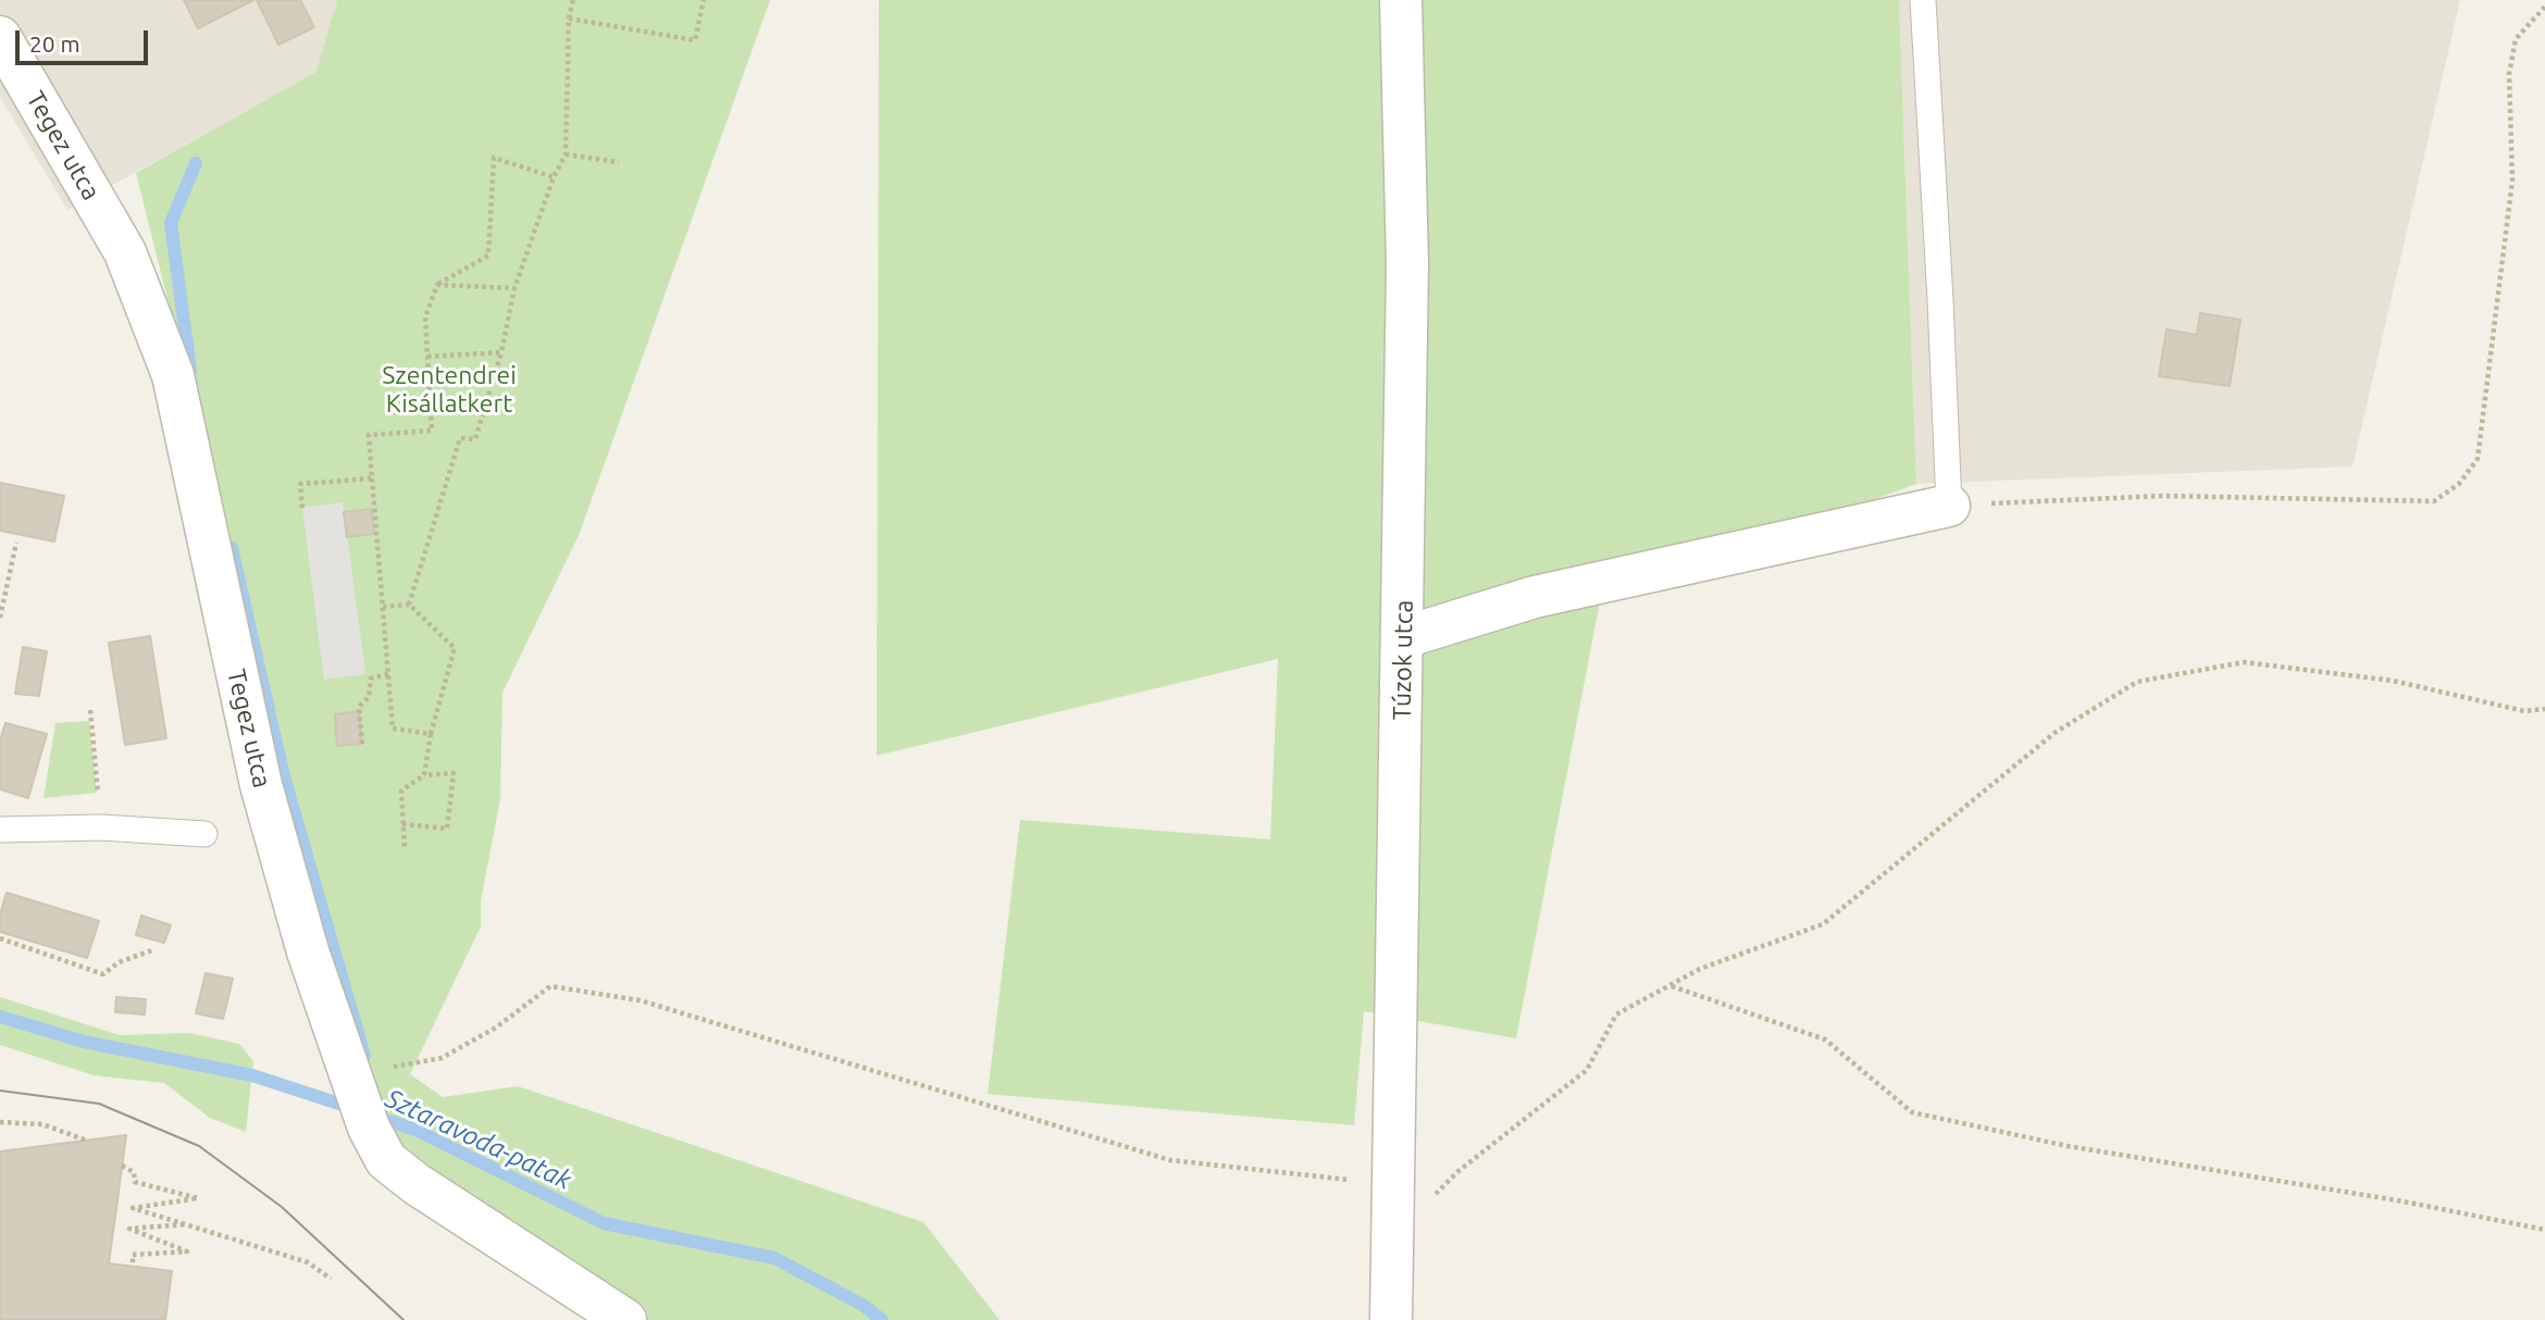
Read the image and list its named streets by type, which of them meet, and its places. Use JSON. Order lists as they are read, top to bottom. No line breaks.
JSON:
{"streets":{"street":["Tegez utca","Túzok utca"]},"water":["Sztaravoda-patak"],"parks":["Szentendrei Kisállatkert"],"scale_bar":"20 m"}
